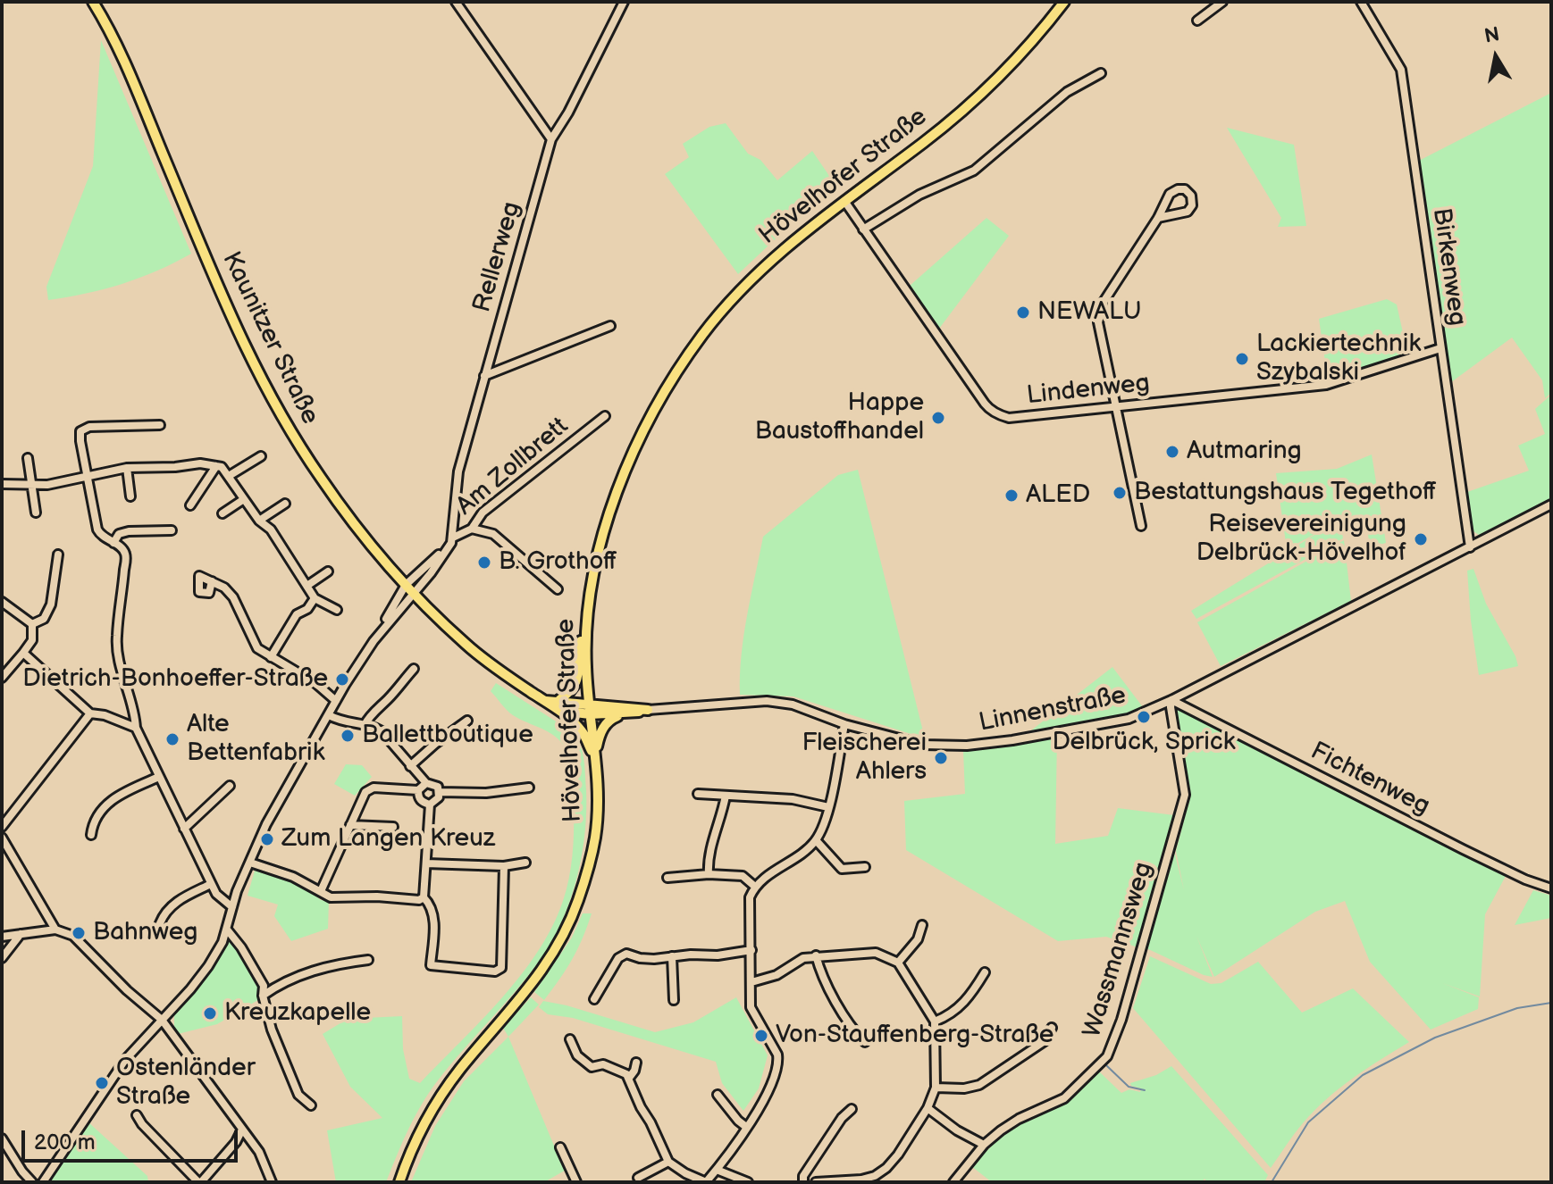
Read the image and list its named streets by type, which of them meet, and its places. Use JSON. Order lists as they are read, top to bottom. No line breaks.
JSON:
{"streets":{"main road":["Hövelhofer Straße","Kaunitzer Straße"],"street":["Rellerweg","Birkenweg","Lindenweg","Am Zollbrett","Linnenstraße","Fichtenweg","Wassmannsweg"]},"crossings":[["Hövelhofer Straße","Lindenweg"],["Rellerweg","Am Zollbrett"],["Birkenweg","Lindenweg"],["Birkenweg","Linnenstraße"],["Kaunitzer Straße","Am Zollbrett"],["Linnenstraße","Fichtenweg"],["Linnenstraße","Wassmannsweg"],["Fichtenweg","Wassmannsweg"]],"places":["NEWALU","Lackiertechnik Szybalski","Happe Baustoffhandel","Autmaring","Bestattungshaus Tegethoff","ALED","Reisevereinigung Delbrück-Hövelhof","B. Grothoff","Dietrich-Bonhoeffer-Straße","Delbrück, Sprick","Ballettboutique","Alte Bettenfabrik","Fleischerei Ahlers","Zum Langen Kreuz","Bahnweg","Kreuzkapelle","Von-Stauffenberg-Straße","Ostenländer Straße"],"scale_bar":"200 m","north":"top"}
